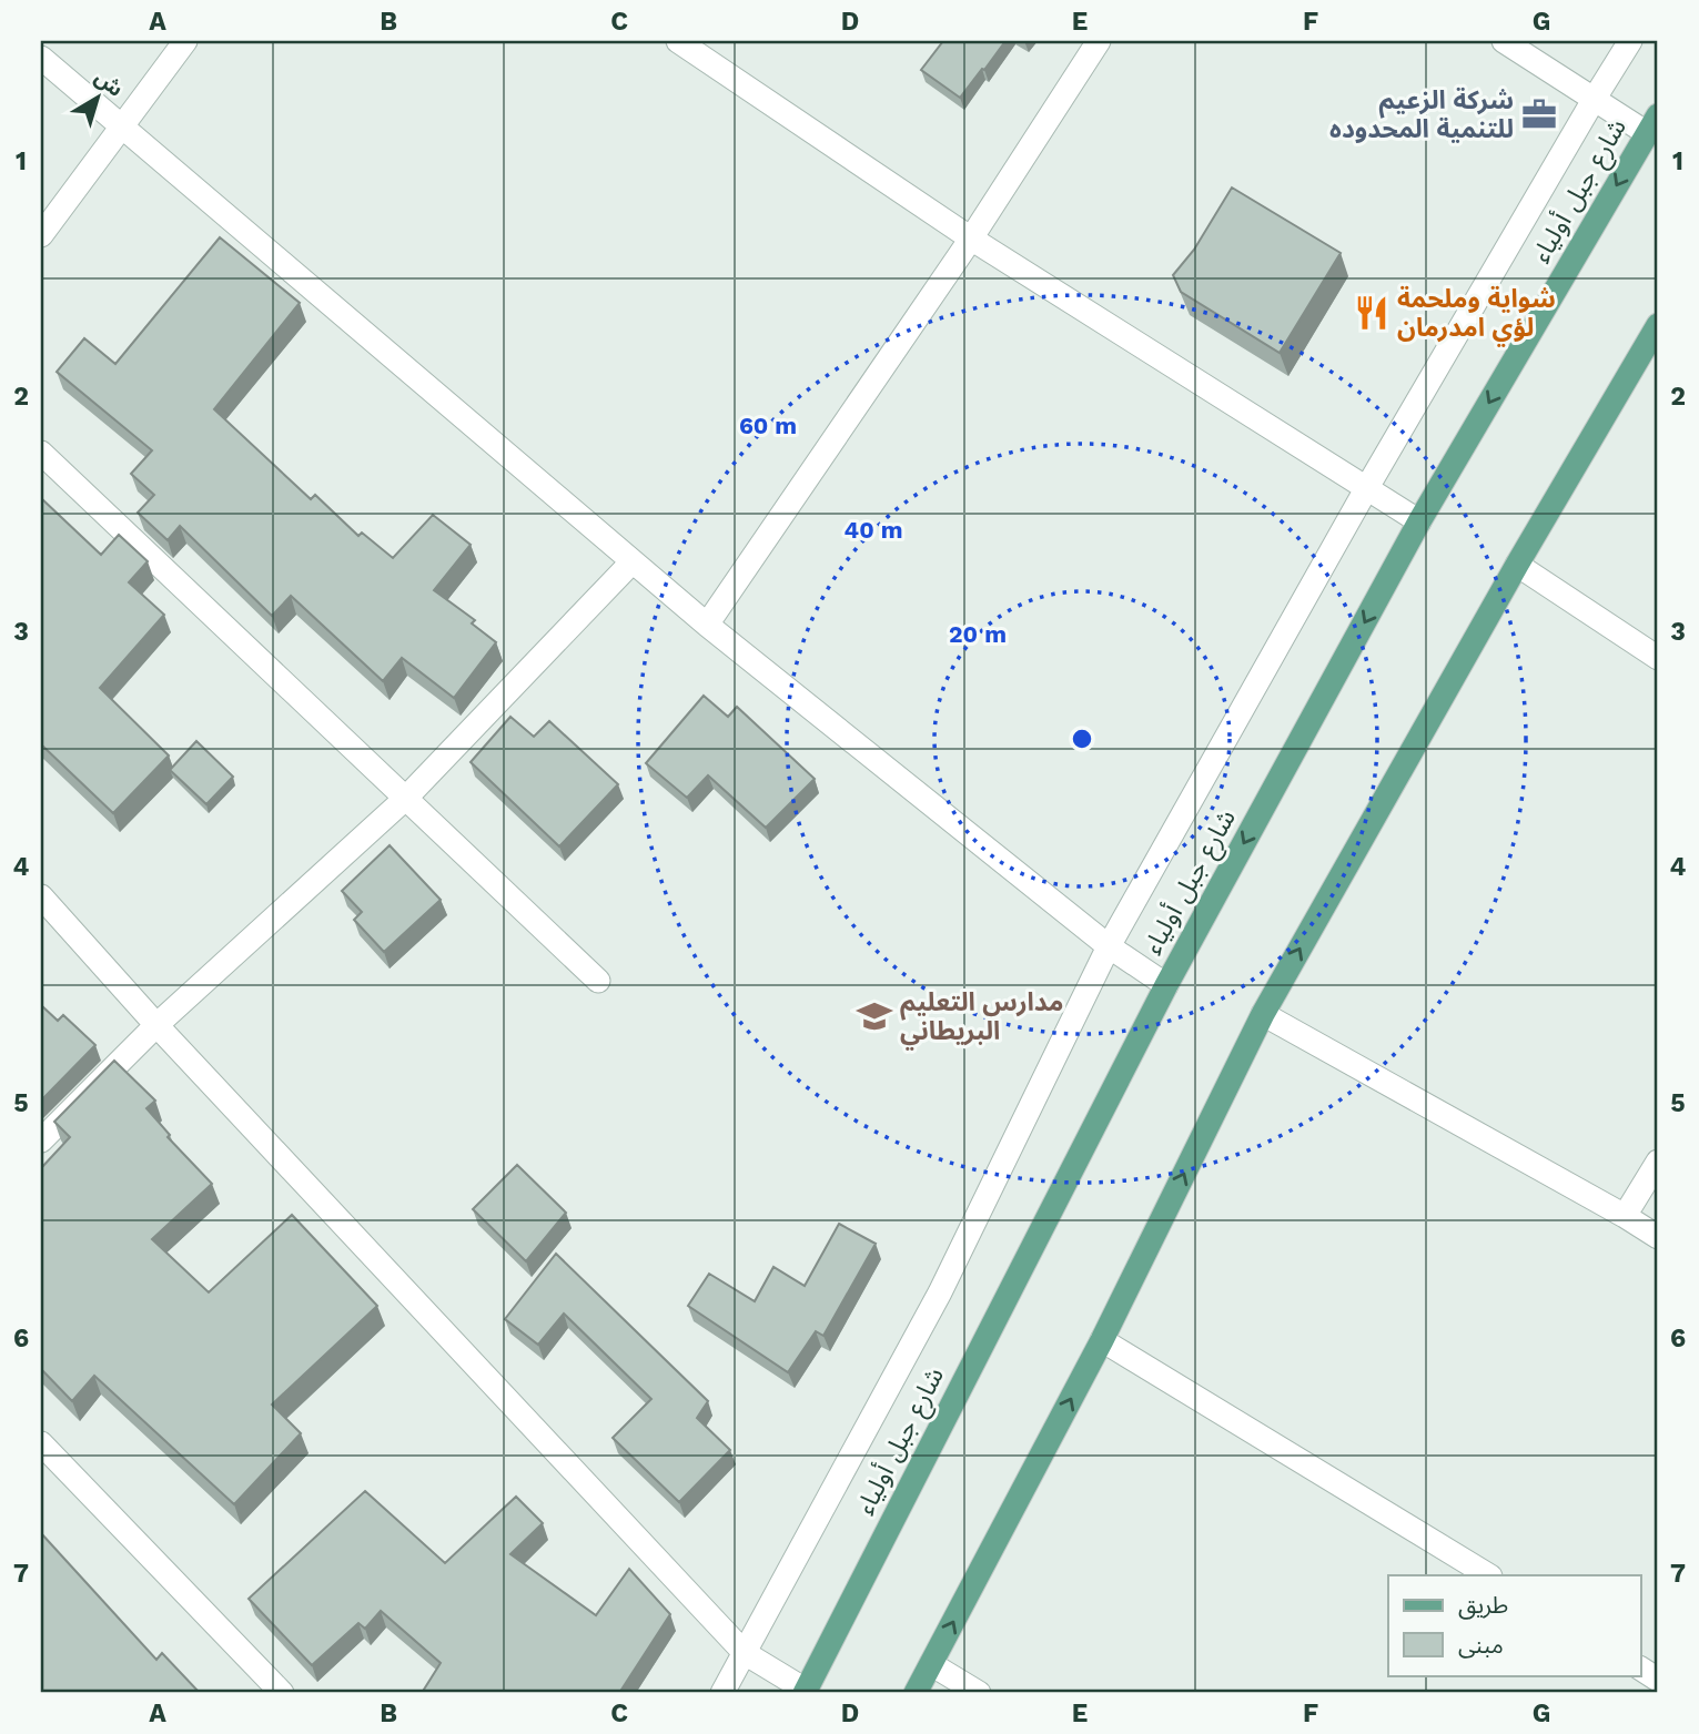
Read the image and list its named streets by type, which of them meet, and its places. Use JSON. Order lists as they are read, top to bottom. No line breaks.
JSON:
{"streets":{"main road":["شارع جبل أولياء"]},"places":{"office":["شركة الزعيم للتنمية المحدوده"],"restaurant":["شواية وملحمة لؤي امدرمان"],"school or university":["مدارس التعليم البريطاني"]},"legend":["طريق","مبنى"],"north":"top right","grid":{"columns":["A","B","C","D","E","F","G"],"rows":["1","2","3","4","5","6","7"]},"rings":["60 m","40 m","20 m"]}
